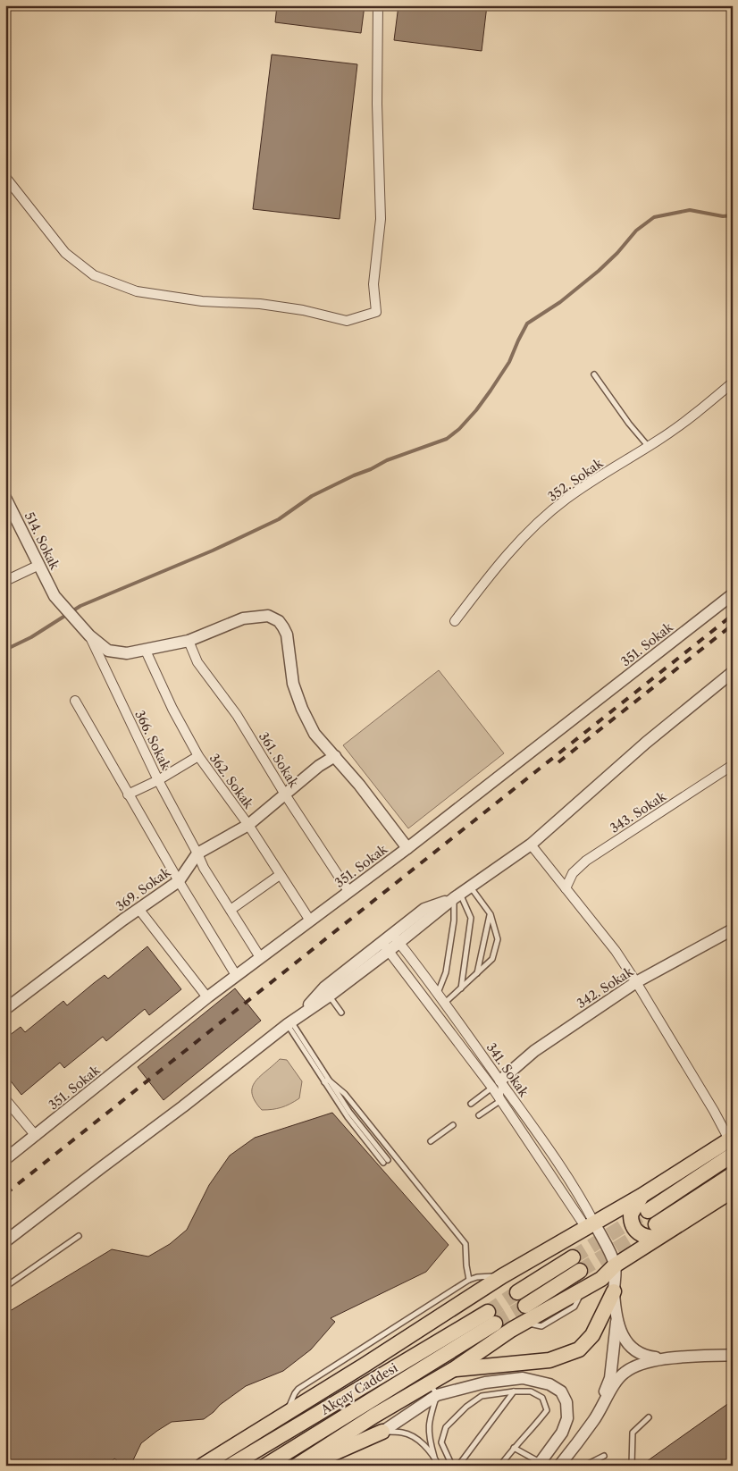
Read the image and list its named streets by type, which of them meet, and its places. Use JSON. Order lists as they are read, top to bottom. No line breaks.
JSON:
{"streets":{"highway":["Akçay Caddesi"],"street":["352. Sokak","514. Sokak","351. Sokak","366. Sokak","361. Sokak","362. Sokak","343. Sokak","369. Sokak","342. Sokak","341. Sokak"]},"crossings":[["514. Sokak","351. Sokak"],["514. Sokak","366. Sokak"],["514. Sokak","361. Sokak"],["514. Sokak","362. Sokak"],["514. Sokak","369. Sokak"],["351. Sokak","366. Sokak"],["351. Sokak","361. Sokak"],["351. Sokak","362. Sokak"],["366. Sokak","369. Sokak"],["361. Sokak","369. Sokak"],["362. Sokak","369. Sokak"],["342. Sokak","341. Sokak"]]}
